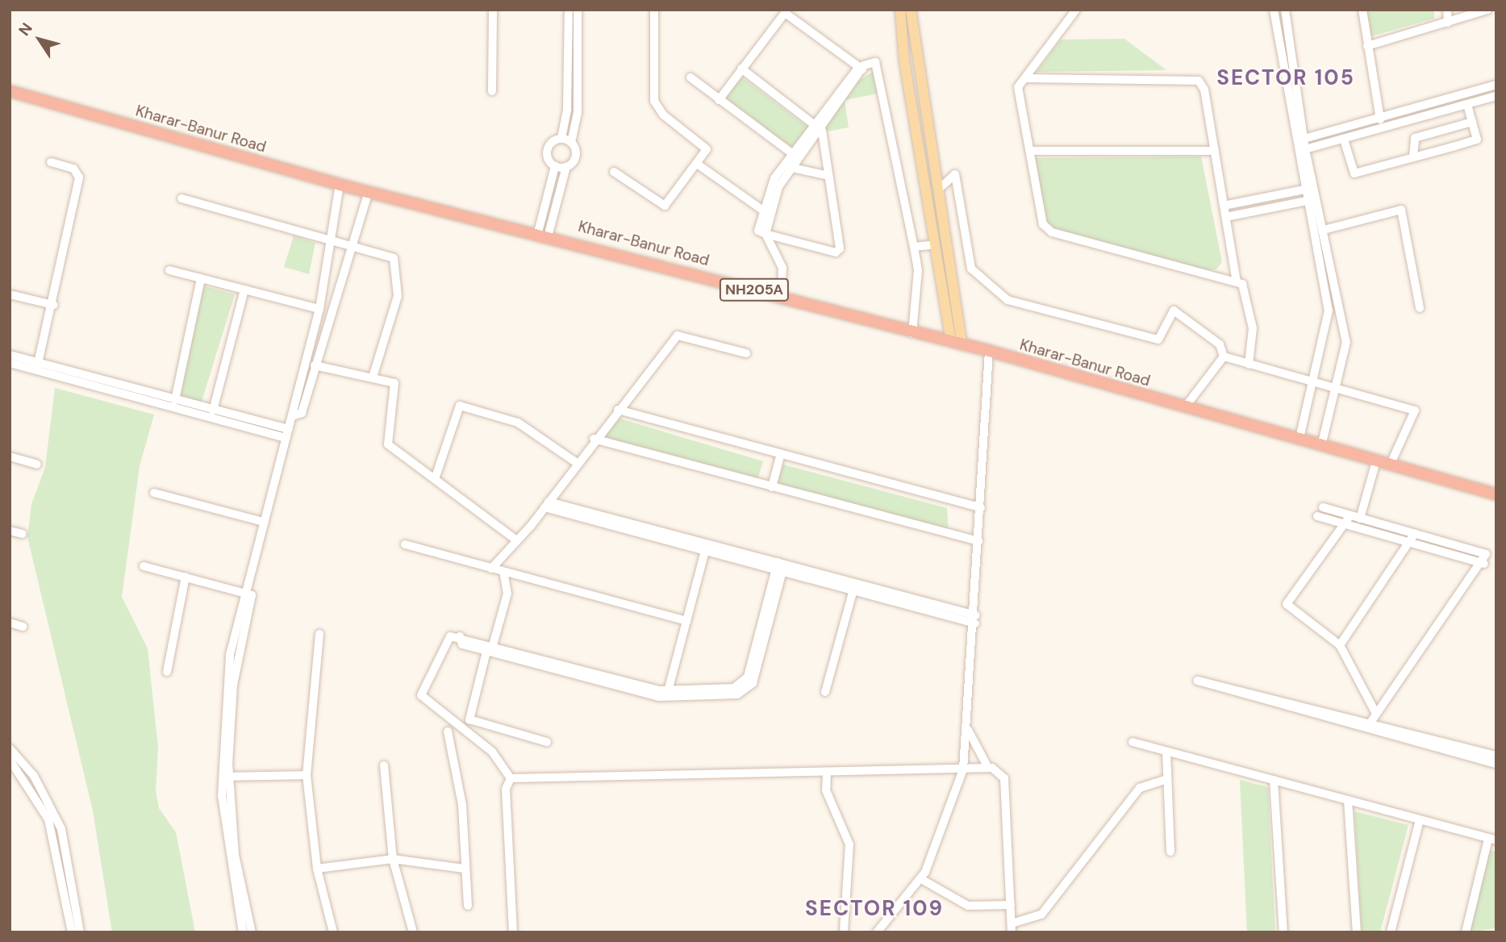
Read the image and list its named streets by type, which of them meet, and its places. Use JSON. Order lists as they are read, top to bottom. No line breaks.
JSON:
{"streets":{"highway":["Kharar-Banur Road","NH205A"]},"districts":["SECTOR 105","SECTOR 109"],"north":"top left"}
